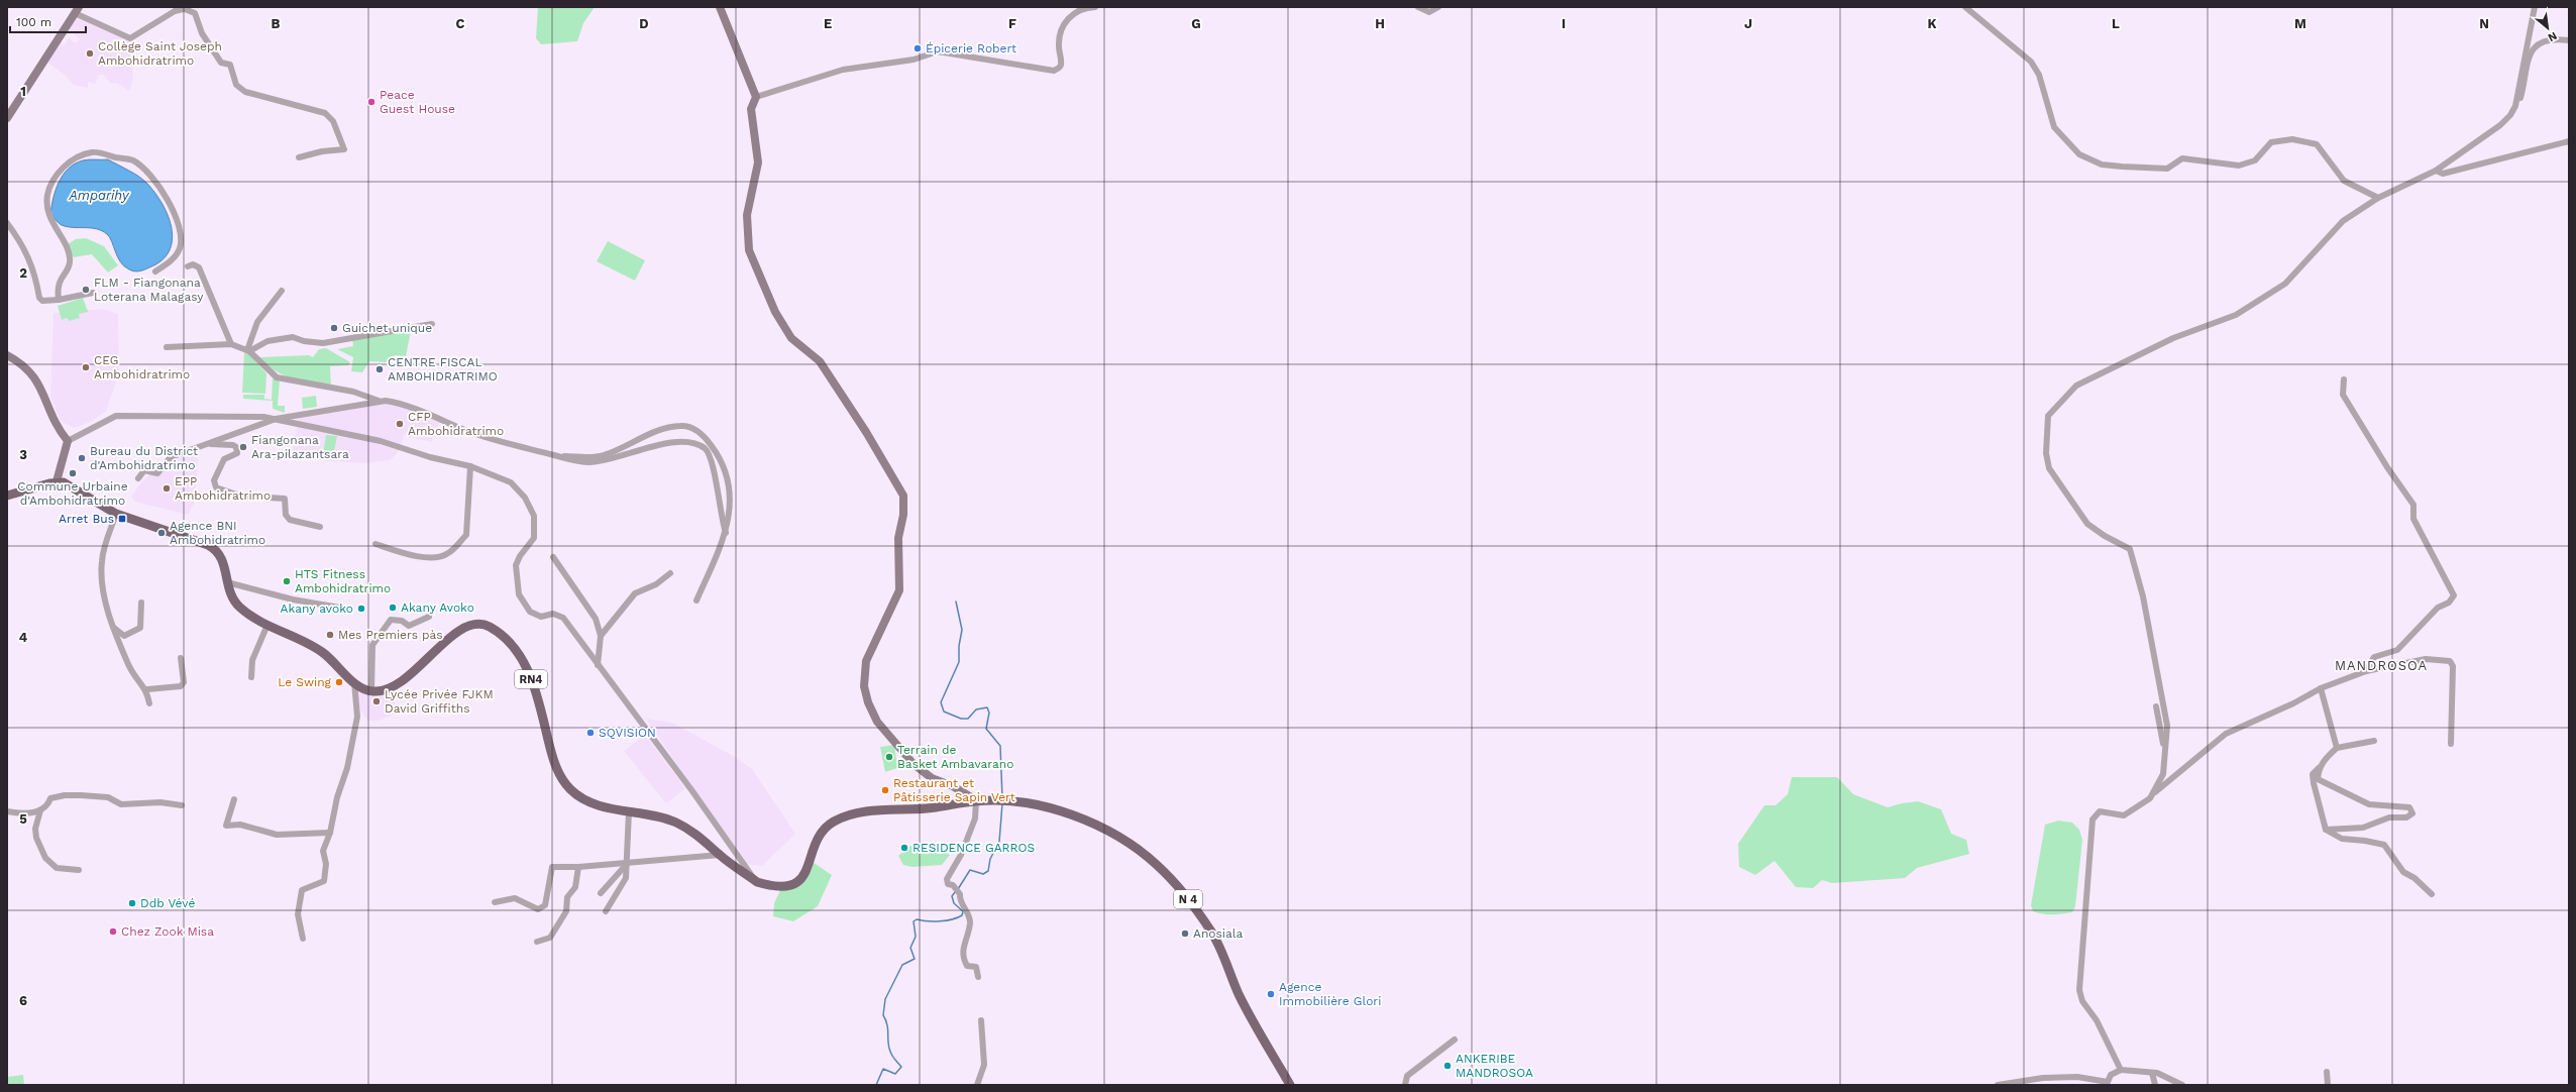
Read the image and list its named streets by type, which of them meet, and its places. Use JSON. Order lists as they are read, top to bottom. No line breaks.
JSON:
{"streets":{"main road":["RN4","N 4"]},"crossings":[["RN4","N 4"]],"districts":["MANDROSOA"],"water":["Amparihy"],"places":{"other":["Épicerie Robert","Collège Saint Joseph Ambohidratrimo","Peace Guest House","FLM - Fiangonana Loterana Malagasy","Guichet unique","CEG Ambohidratrimo","CENTRE FISCAL AMBOHIDRATRIMO","CFP Ambohidratrimo","Fiangonana Ara-pilazantsara","Bureau du District d'Ambohidratrimo","Commune Urbaine d'Ambohidratrimo","EPP Ambohidratrimo","Agence BNI Ambohidratrimo","HTS Fitness Ambohidratrimo","Akany Avoko","Akany avoko","Mes Premiers pàs","Le Swing","Lycée Privée FJKM David Griffiths","SQVISION","Terrain de Basket Ambavarano","Restaurant et Pâtisserie Sapin Vert","RESIDENCE GARROS","Ddb Vévé","Chez Zook Misa","Anosiala","Agence Immobilière Glori","ANKERIBE MANDROSOA"],"transit":["Arret Bus"]},"scale_bar":"100 m","north":"bottom right","grid":{"columns":["B","C","D","E","F","G","H","I","J","K","L","M","N"],"rows":["1","2","3","4","5","6"]}}
